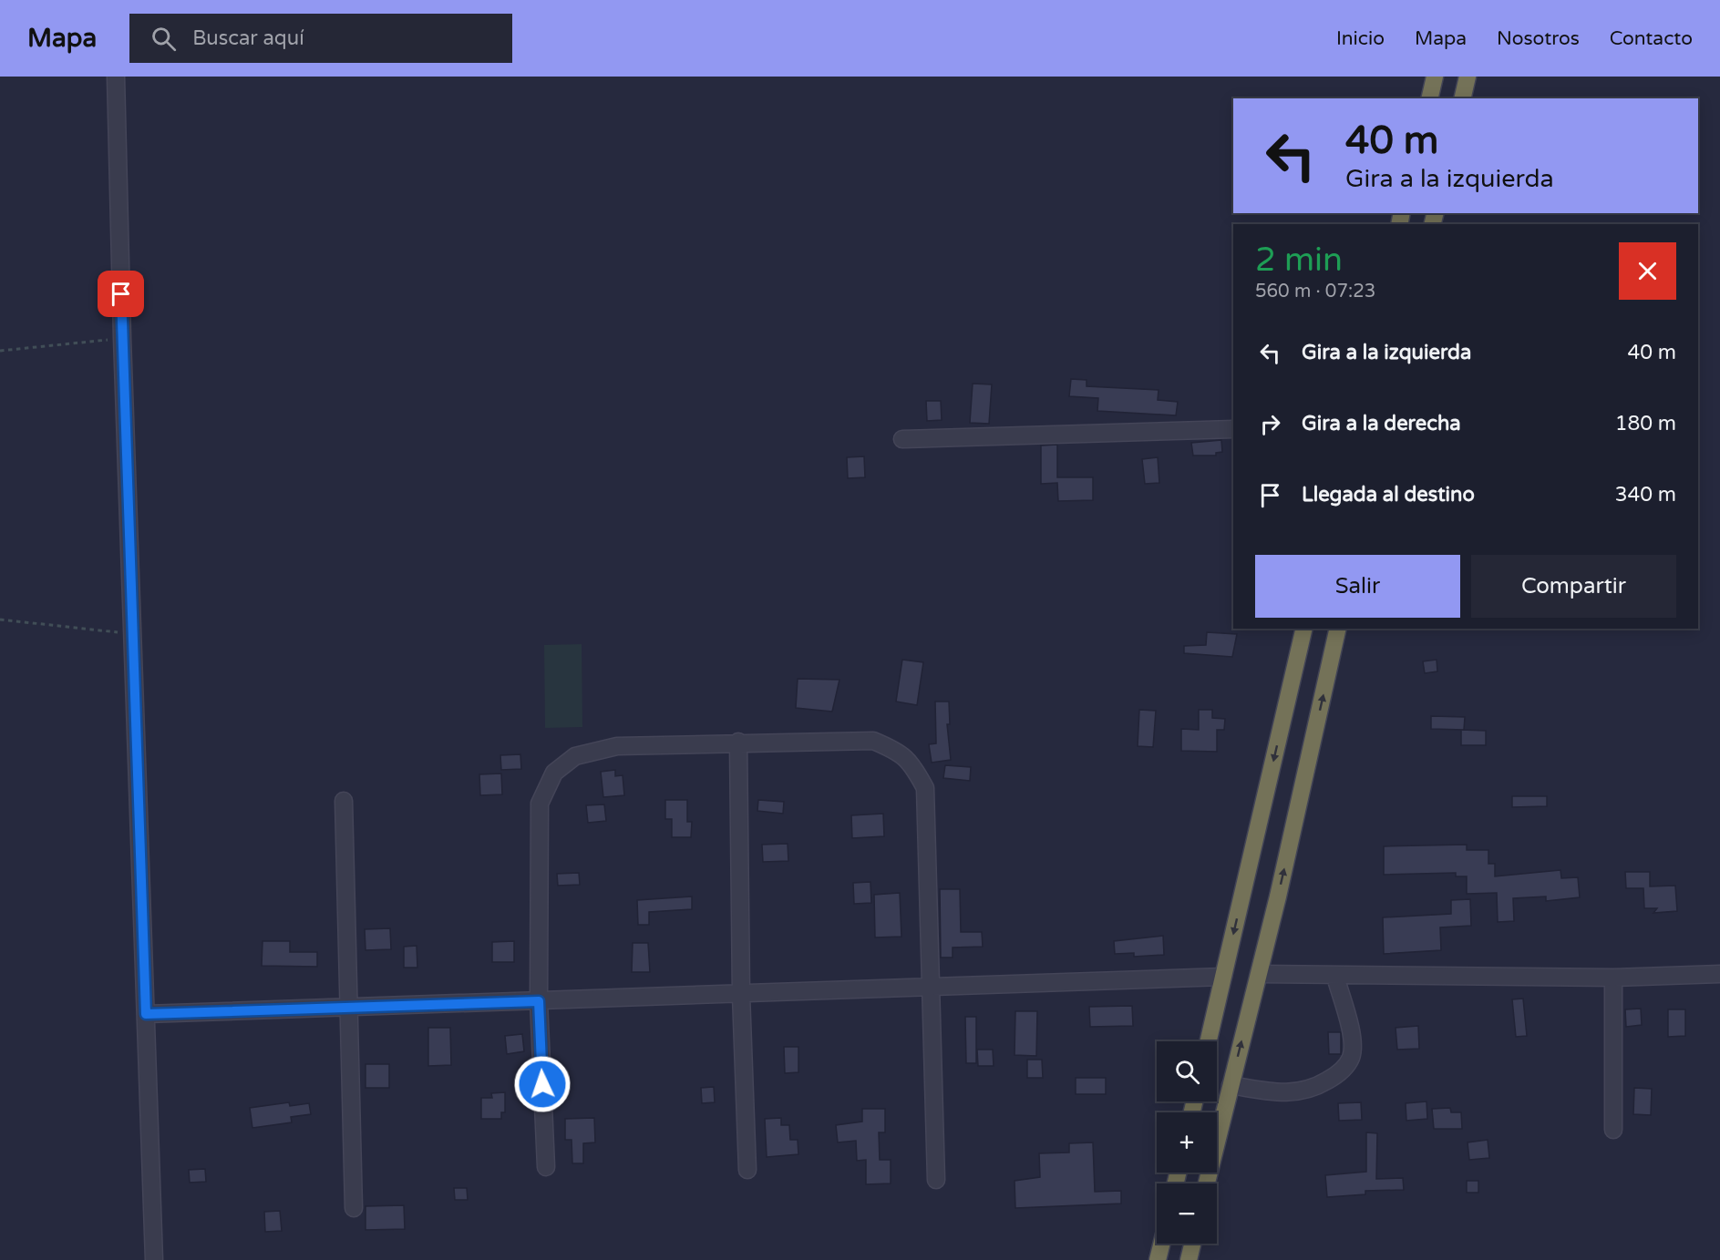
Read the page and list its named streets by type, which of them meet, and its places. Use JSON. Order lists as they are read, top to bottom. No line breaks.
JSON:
{"page":{"header":"Mapa","search":"Buscar aquí","nav":["Inicio","Mapa","Nosotros","Contacto"],"turn":["40 m","Gira a la izquierda"],"heading":["2 min","560 m · 07:23"],"list":[{"name":"Gira a la izquierda","value":"40 m"},{"name":"Gira a la derecha","value":"180 m"},{"name":"Llegada al destino","value":"340 m"}],"buttons":["Salir","Compartir"],"map_buttons":["+","−"]}}
